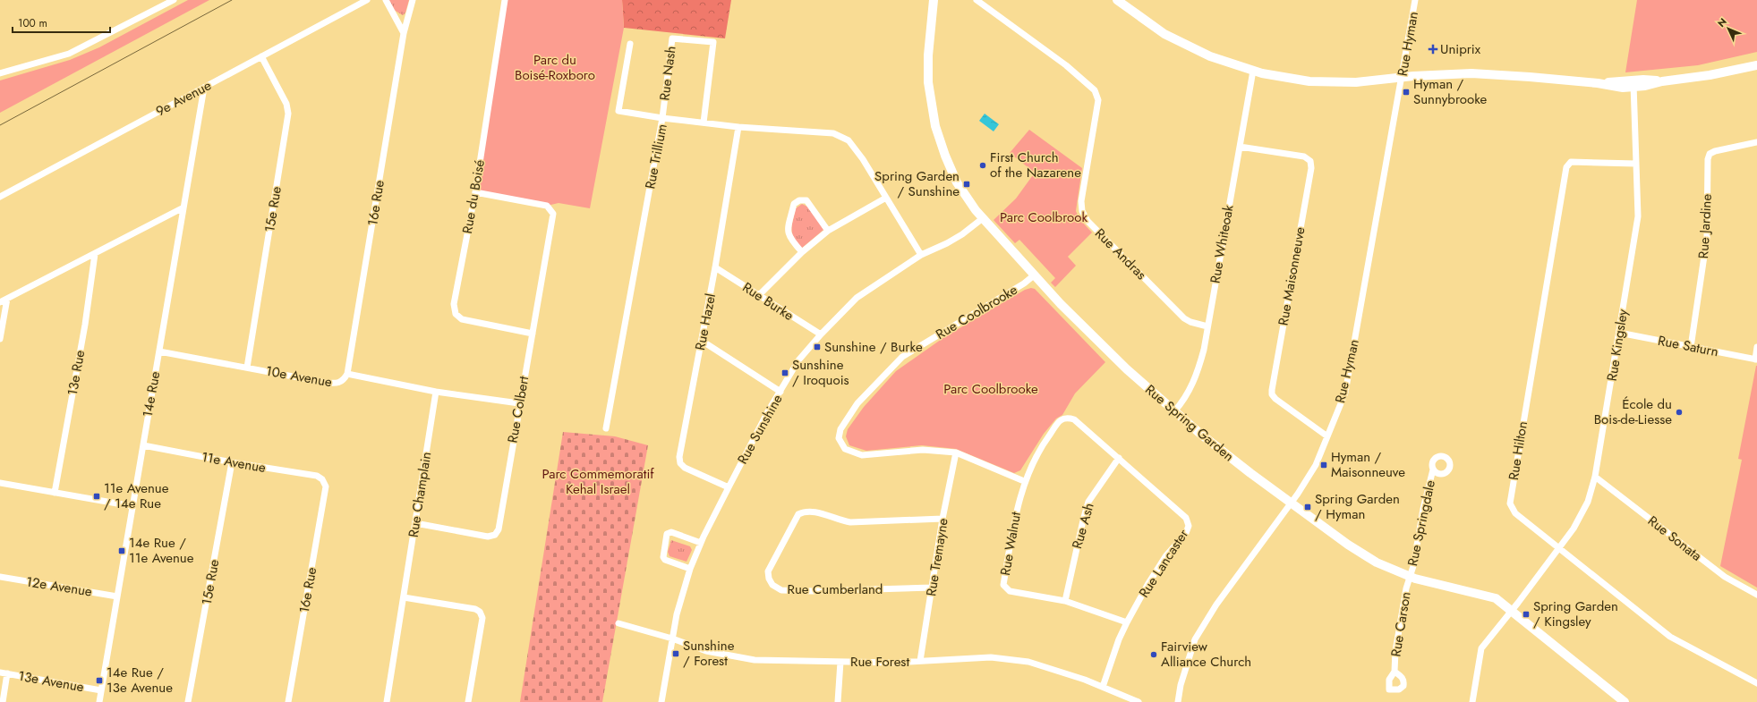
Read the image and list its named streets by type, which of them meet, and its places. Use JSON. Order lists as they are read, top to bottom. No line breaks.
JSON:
{"streets":{"street":["Rue Hyman","Rue Nash","9e Avenue","Rue Trillium","Rue du Boisé","16e Rue","15e Rue","Rue Jardine","Rue Whiteoak","Rue Andras","Rue Maisonneuve","Rue Burke","Rue Coolbrooke","Rue Hazel","Rue Kingsley","Rue Saturn","13e Rue","10e Avenue","14e Rue","Rue Colbert","Rue Spring Garden","Rue Sunshine","Rue Hilton","11e Avenue","Rue Champlain","Rue Springdale","Rue Ash","Rue Sonata","Rue Walnut","Rue Tremayne","Rue Lancaster","12e Avenue","Rue Cumberland","Rue Carson","Rue Forest","13e Avenue"]},"crossings":[["Rue Hyman","Rue Maisonneuve"],["Rue Hyman","Rue Spring Garden"],["Rue Nash","Rue Trillium"],["9e Avenue","15e Rue"],["9e Avenue","14e Rue"],["Rue Trillium","Rue Hazel"],["Rue Trillium","Rue Sunshine"],["Rue du Boisé","Rue Colbert"],["16e Rue","10e Avenue"],["16e Rue","11e Avenue"],["15e Rue","10e Avenue"],["15e Rue","11e Avenue"],["Rue Jardine","Rue Saturn"],["Rue Whiteoak","Rue Andras"],["Rue Whiteoak","Rue Maisonneuve"],["Rue Whiteoak","Rue Spring Garden"],["Rue Burke","Rue Hazel"],["Rue Burke","Rue Sunshine"],["Rue Coolbrooke","Rue Spring Garden"],["Rue Coolbrooke","Rue Walnut"],["Rue Coolbrooke","Rue Tremayne"],["Rue Hazel","Rue Sunshine"],["Rue Kingsley","Rue Saturn"],["Rue Kingsley","Rue Spring Garden"],["Rue Kingsley","Rue Hilton"],["Rue Kingsley","Rue Sonata"],["10e Avenue","14e Rue"],["10e Avenue","Rue Colbert"],["10e Avenue","Rue Champlain"],["14e Rue","11e Avenue"],["14e Rue","12e Avenue"],["14e Rue","13e Avenue"],["Rue Colbert","Rue Champlain"],["Rue Spring Garden","Rue Sunshine"],["Rue Spring Garden","Rue Springdale"],["Rue Spring Garden","Rue Carson"],["Rue Sunshine","Rue Forest"],["Rue Springdale","Rue Carson"],["Rue Ash","Rue Walnut"],["Rue Ash","Rue Lancaster"],["Rue Walnut","Rue Lancaster"],["Rue Tremayne","Rue Cumberland"],["Rue Tremayne","Rue Forest"],["Rue Lancaster","Rue Forest"]],"parks":["Parc du Boisé-Roxboro","Parc Coolbrook","Parc Coolbrooke","Parc Commemoratif Kehal Israel"],"places":{"health":["Uniprix"],"transit":["Hyman / Sunnybrooke","Spring Garden / Sunshine","Sunshine / Burke","Sunshine / Iroquois","Hyman / Maisonneuve","11e Avenue / 14e Rue","Spring Garden / Hyman","14e Rue / 11e Avenue","Spring Garden / Kingsley","Sunshine / Forest","14e Rue / 13e Avenue"],"other":["First Church of the Nazarene","École du Bois-de-Liesse","Fairview Alliance Church"]},"scale_bar":"100 m","north":"top left"}
